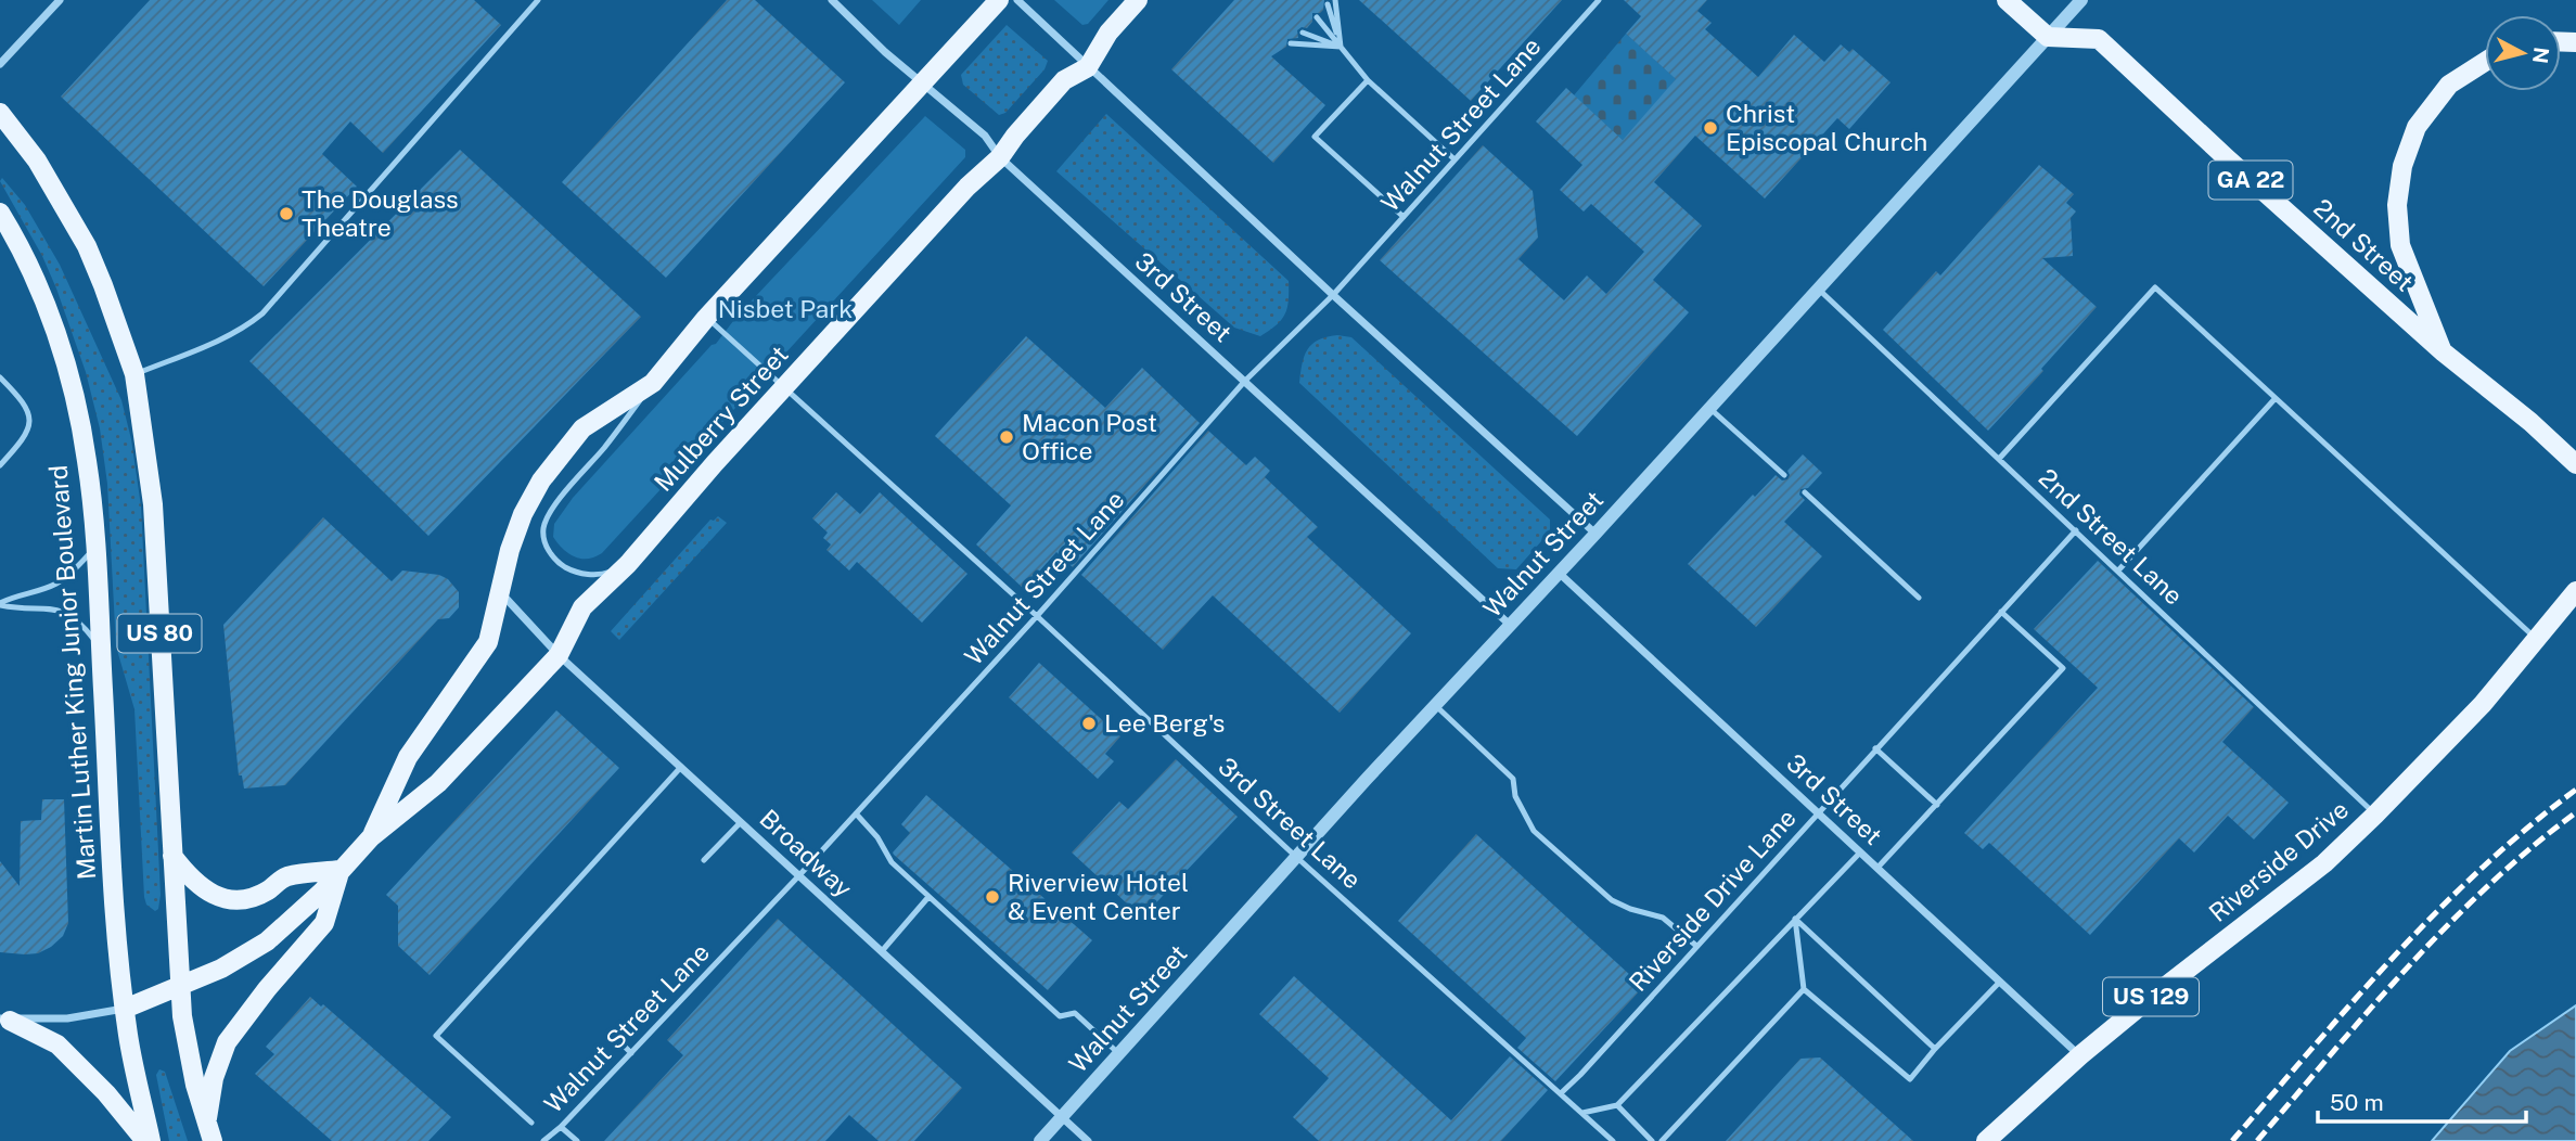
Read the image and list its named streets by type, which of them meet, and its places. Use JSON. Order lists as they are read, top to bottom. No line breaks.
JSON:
{"streets":{"main road":["GA 22","2nd Street","Mulberry Street","US 80","Martin Luther King Junior Boulevard","Riverside Drive","US 129"],"street":["3rd Street","Walnut Street","Broadway"],"lane":["Walnut Street Lane","2nd Street Lane","3rd Street Lane","Riverside Drive Lane"]},"crossings":[["Walnut Street Lane","3rd Street"],["Walnut Street Lane","3rd Street Lane"],["Walnut Street Lane","Broadway"],["2nd Street","Walnut Street"],["3rd Street","Mulberry Street"],["3rd Street","Walnut Street"],["3rd Street","Riverside Drive"],["3rd Street","Riverside Drive Lane"],["Mulberry Street","US 80"],["Mulberry Street","Martin Luther King Junior Boulevard"],["Mulberry Street","3rd Street Lane"],["Mulberry Street","Broadway"],["2nd Street Lane","Walnut Street"],["2nd Street Lane","Riverside Drive"],["2nd Street Lane","Riverside Drive Lane"],["Walnut Street","3rd Street Lane"],["Walnut Street","Broadway"],["3rd Street Lane","Riverside Drive Lane"]],"parks":["Nisbet Park"],"places":["Christ Episcopal Church","The Douglass Theatre","Macon Post Office","Lee Berg's","Riverview Hotel & Event Center"],"scale_bar":"50 m","north":"right"}
